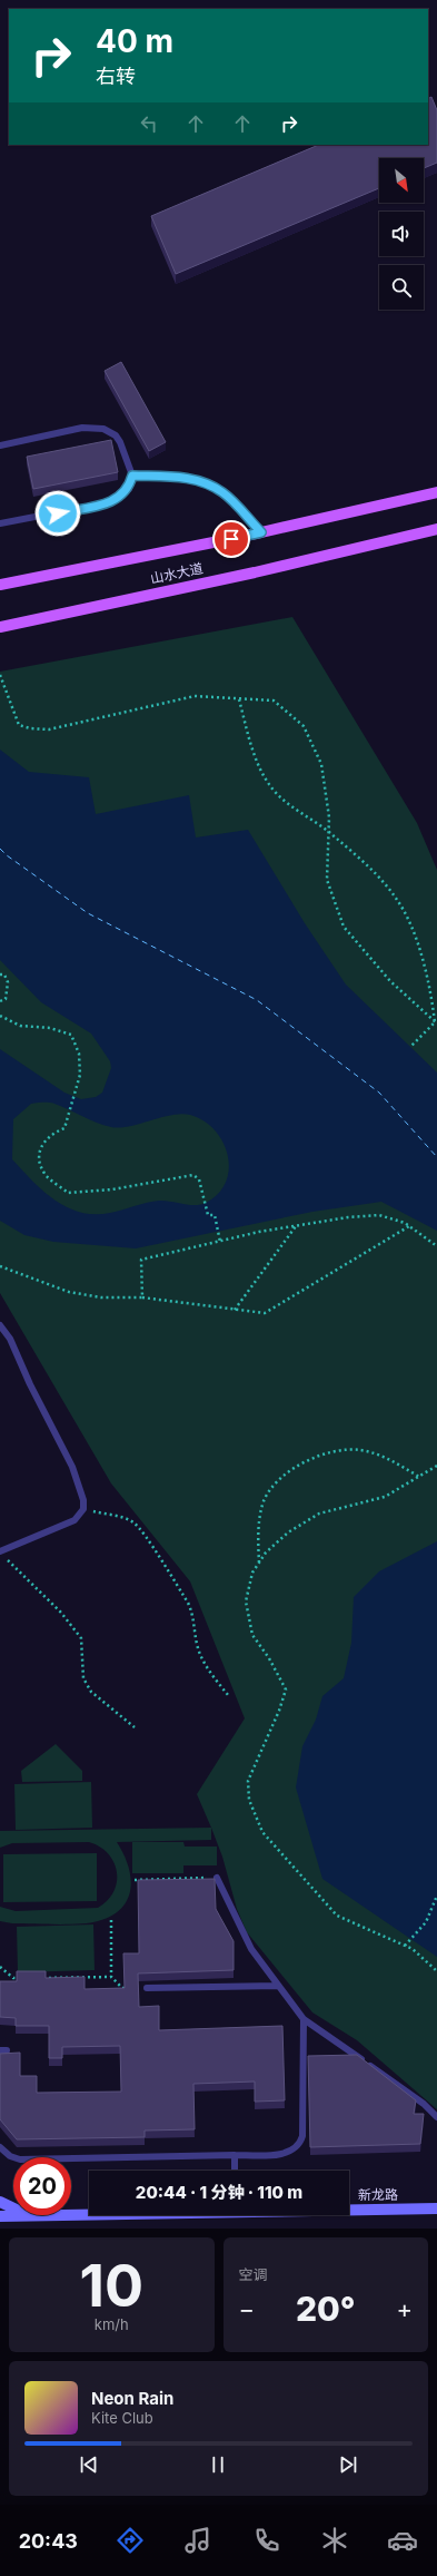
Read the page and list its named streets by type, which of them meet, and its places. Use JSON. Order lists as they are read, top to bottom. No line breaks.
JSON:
{"streets":{"main road":["山水大道","新龙路"]},"north":"bottom right","page":{"turn":["40 m","右转"],"limit":"20","trip":"20:44 · 1 分钟 · 110 m","tile":[["10","km/h"],"空调"],"heat":["−","20°","+"],"song":["Neon Rain","Kite Club"],"tabs":"20:43"}}
